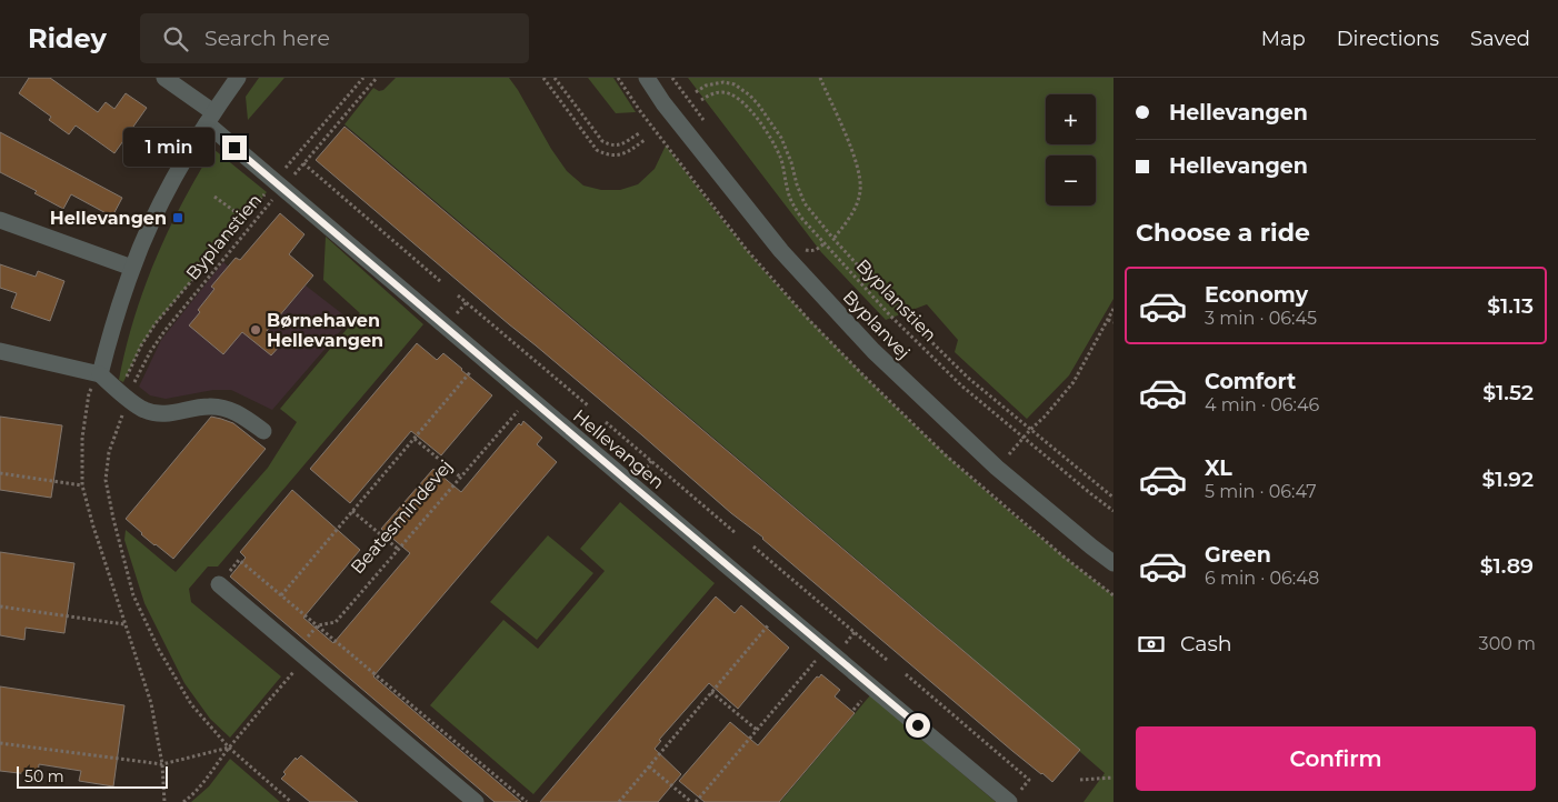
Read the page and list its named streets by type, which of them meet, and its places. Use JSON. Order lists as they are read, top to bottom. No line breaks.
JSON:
{"streets":{"street":["Byplanvej","Hellevangen"],"path":["Byplanstien","Beatesmindevej"]},"crossings":[["Byplanstien","Hellevangen"],["Hellevangen","Beatesmindevej"]],"places":{"transit":["Hellevangen"],"other":["Børnehaven Hellevangen"]},"scale_bar":"50 m","page":{"header":"Ridey","search":"Search here","nav":["Map","Directions","Saved"],"banner":["Hellevangen","Hellevangen"],"map_buttons":["+","−"],"bubble":"1 min","heading":"Choose a ride","list":[{"name":"Economy","note":"3 min · 06:45","value":"$1.13"},{"name":"Comfort","note":"4 min · 06:46","value":"$1.52"},{"name":"XL","note":"5 min · 06:47","value":"$1.92"},{"name":"Green","note":"6 min · 06:48","value":"$1.89"}],"pay":["Cash","300 m"],"buttons":"Confirm","scale":"50 m"}}
